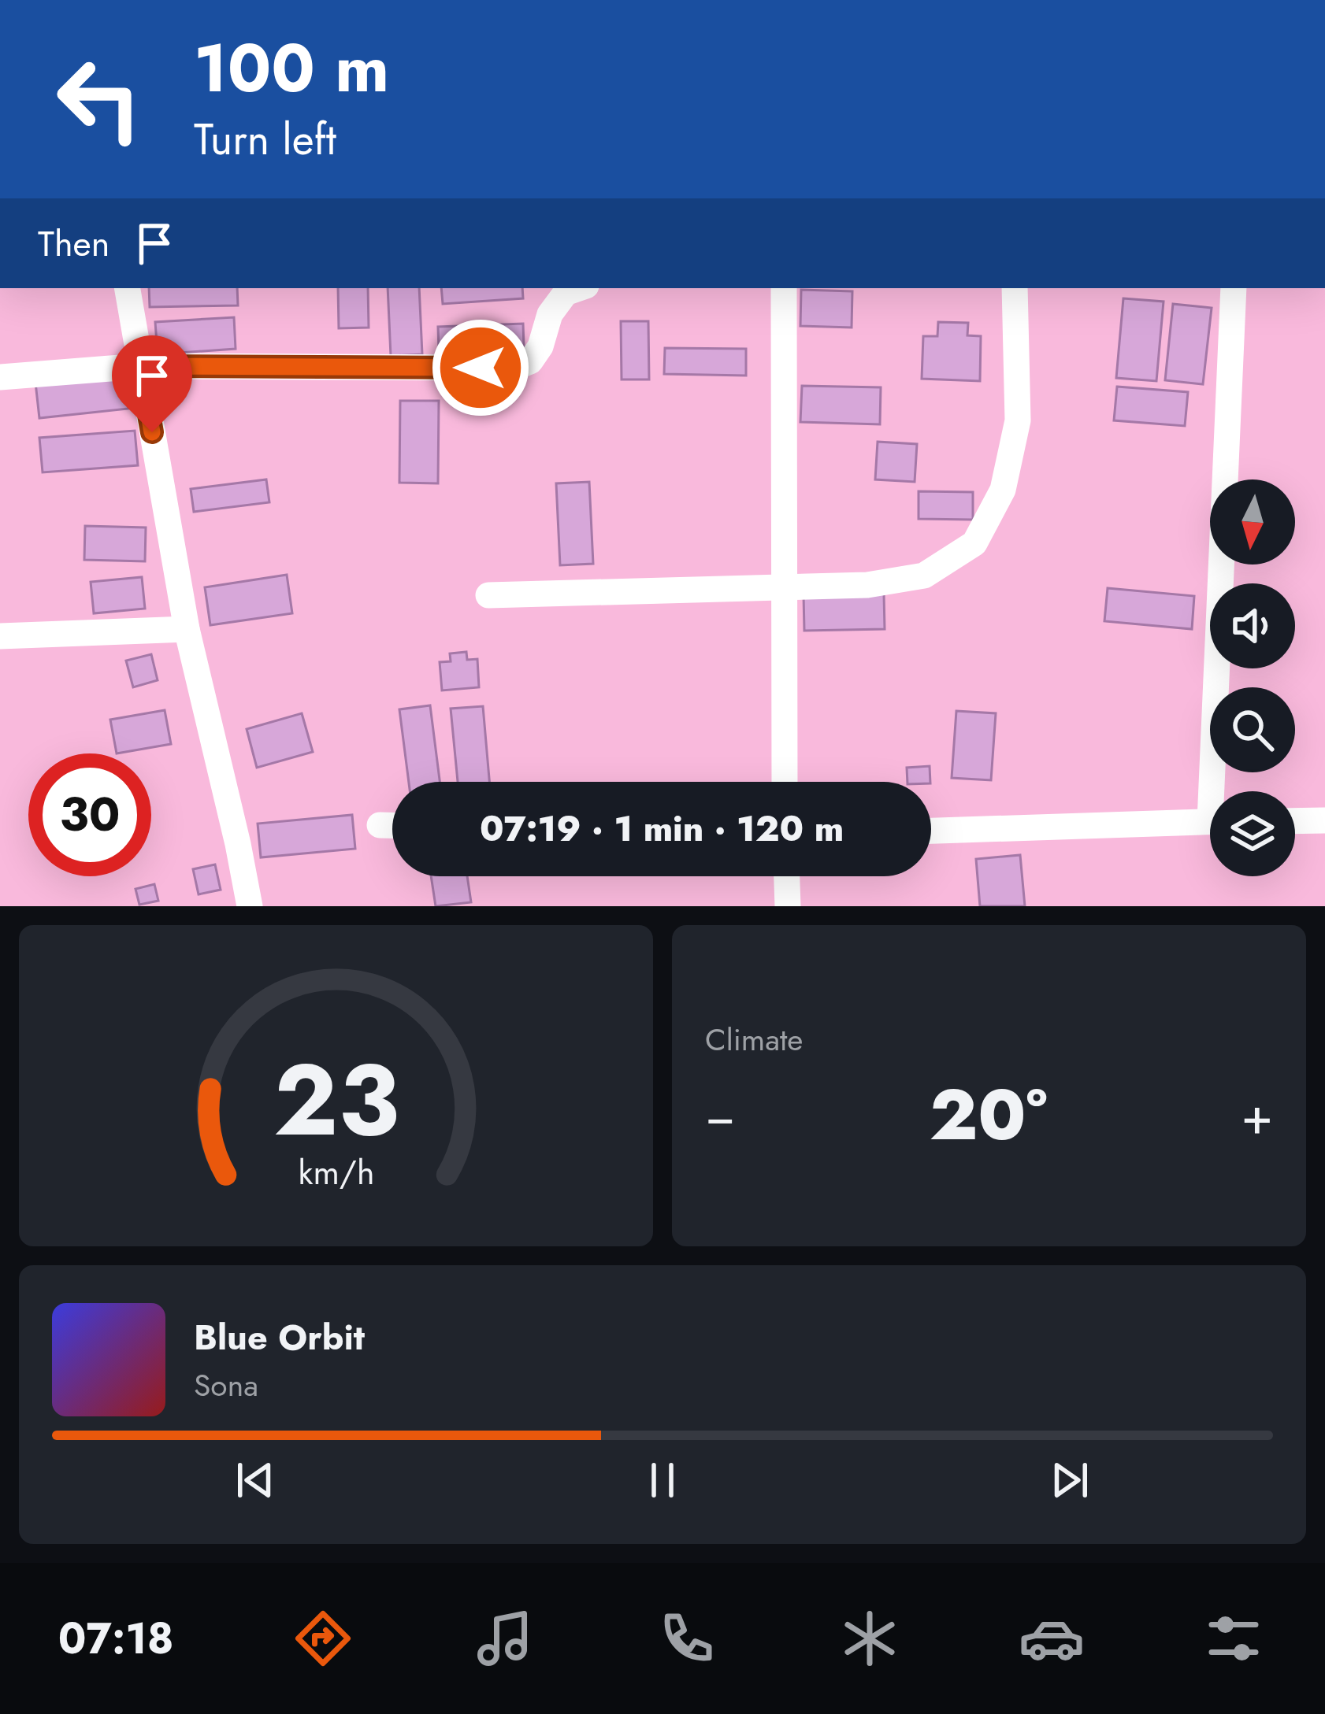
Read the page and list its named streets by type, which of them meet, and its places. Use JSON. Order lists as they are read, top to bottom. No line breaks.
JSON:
{"north":"bottom","page":{"turn":["100 m","Turn left"],"then":"Then","limit":"30","trip":"07:19 · 1 min · 120 m","tile":"Climate","heat":["−","20°","+"],"song":["Blue Orbit","Sona"],"tabs":"07:18","gauge":["23","km/h"]}}
